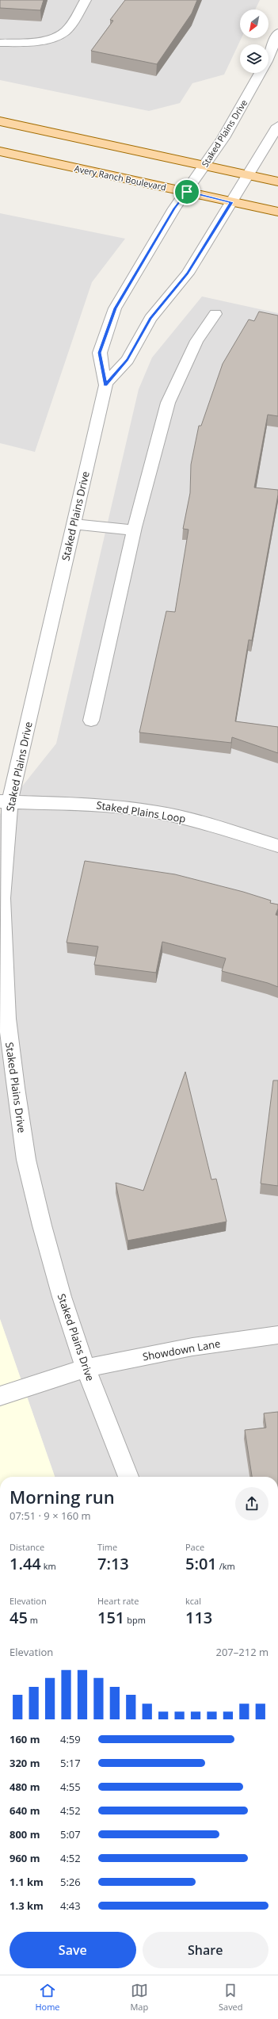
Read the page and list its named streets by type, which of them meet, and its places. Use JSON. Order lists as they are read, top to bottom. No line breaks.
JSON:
{"streets":{"main road":["Avery Ranch Boulevard"],"street":["Staked Plains Drive","Staked Plains Loop","Showdown Lane"]},"crossings":[["Staked Plains Drive","Avery Ranch Boulevard"],["Staked Plains Drive","Staked Plains Loop"],["Staked Plains Drive","Showdown Lane"]],"north":"bottom left","page":{"heading":["Morning run","07:51 · 9 × 160 m"],"stats":[["Distance","1.44 km"],["Time","7:13"],["Pace","5:01 /km"],["Elevation","45 m"],["Heart rate","151 bpm"],["kcal","113"]],"chart":["Elevation","207–212 m"],"list":[{"name":"160 m","note":"4:59"},{"name":"320 m","note":"5:17"},{"name":"480 m","note":"4:55"},{"name":"640 m","note":"4:52"},{"name":"800 m","note":"5:07"},{"name":"960 m","note":"4:52"},{"name":"1.1 km","note":"5:26"},{"name":"1.3 km","note":"4:43"}],"buttons":["Save","Share"],"tabs":["Home","Map","Saved"]}}
